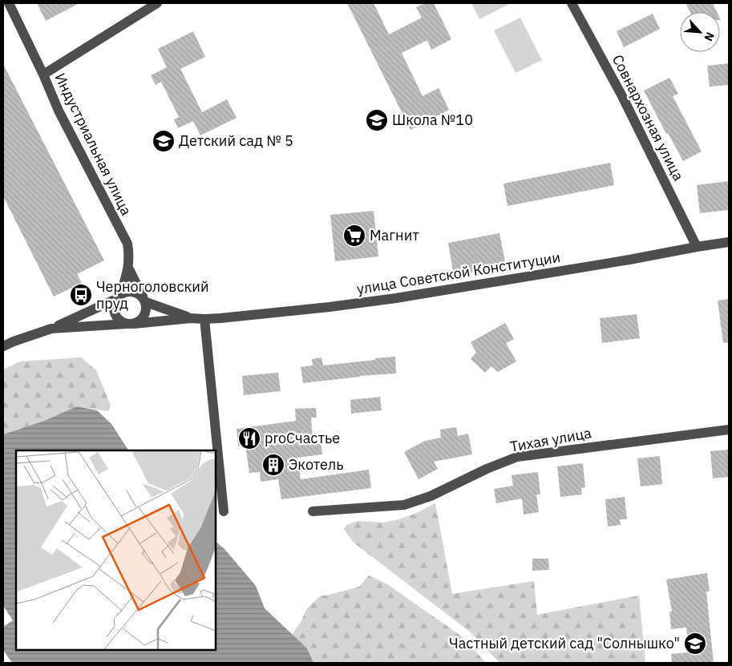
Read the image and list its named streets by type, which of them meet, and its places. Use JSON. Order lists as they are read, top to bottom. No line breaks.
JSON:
{"streets":{"street":["Совнархозная улица","Индустриальная улица","улица Советской Конституции","Тихая улица"]},"crossings":[["Совнархозная улица","улица Советской Конституции"]],"places":{"school or university":["Школа №10","Детский сад № 5","Частный детский сад \"Солнышко\""],"supermarket":["Магнит"],"bus stop":["Черноголовский пруд"],"restaurant":["proСчастье"],"building":["Экотель"]},"north":"bottom right"}
